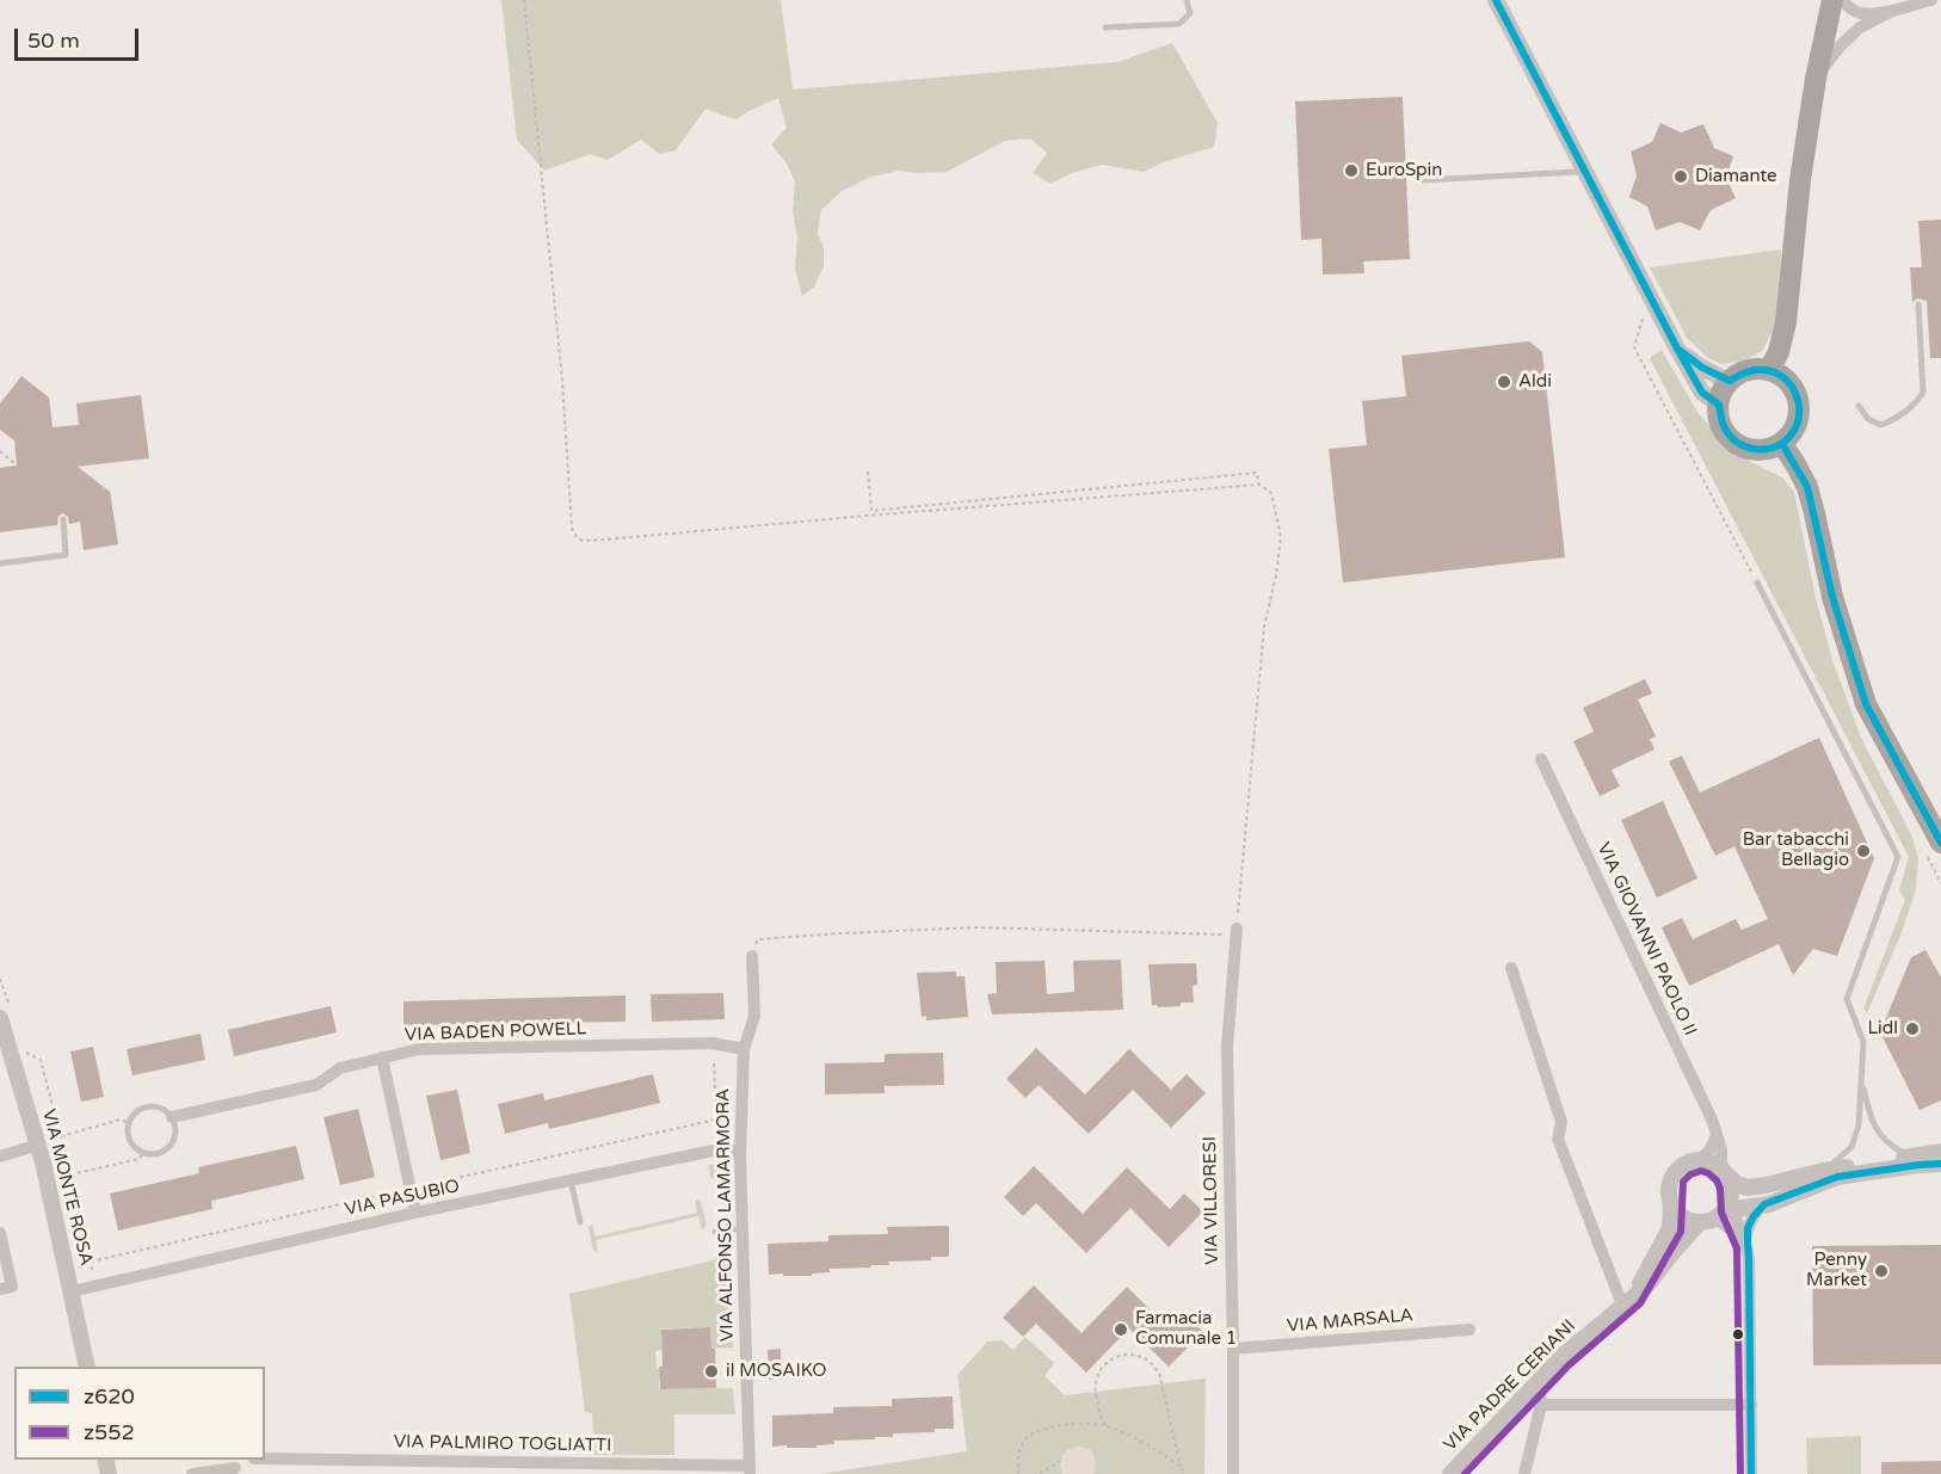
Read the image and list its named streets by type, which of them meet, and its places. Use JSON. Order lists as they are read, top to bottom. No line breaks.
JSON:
{"streets":{"street":["VIA GIOVANNI PAOLO II","VIA BADEN POWELL","VIA MONTE ROSA","VIA PASUBIO","VIA VILLORESI","VIA ALFONSO LAMARMORA","VIA MARSALA","VIA PADRE CERIANI","VIA PALMIRO TOGLIATTI"]},"crossings":[["VIA GIOVANNI PAOLO II","VIA PADRE CERIANI"],["VIA BADEN POWELL","VIA ALFONSO LAMARMORA"],["VIA MONTE ROSA","VIA PASUBIO"],["VIA PASUBIO","VIA ALFONSO LAMARMORA"],["VIA VILLORESI","VIA MARSALA"],["VIA ALFONSO LAMARMORA","VIA PALMIRO TOGLIATTI"]],"places":["EuroSpin","Diamante","Aldi","Bar tabacchi Bellagio","Lidl","Penny Market","Farmacia Comunale 1","il MOSAIKO"],"lines":["transit line z620","transit line z552"],"legend":["z620","z552"],"scale_bar":"50 m"}
